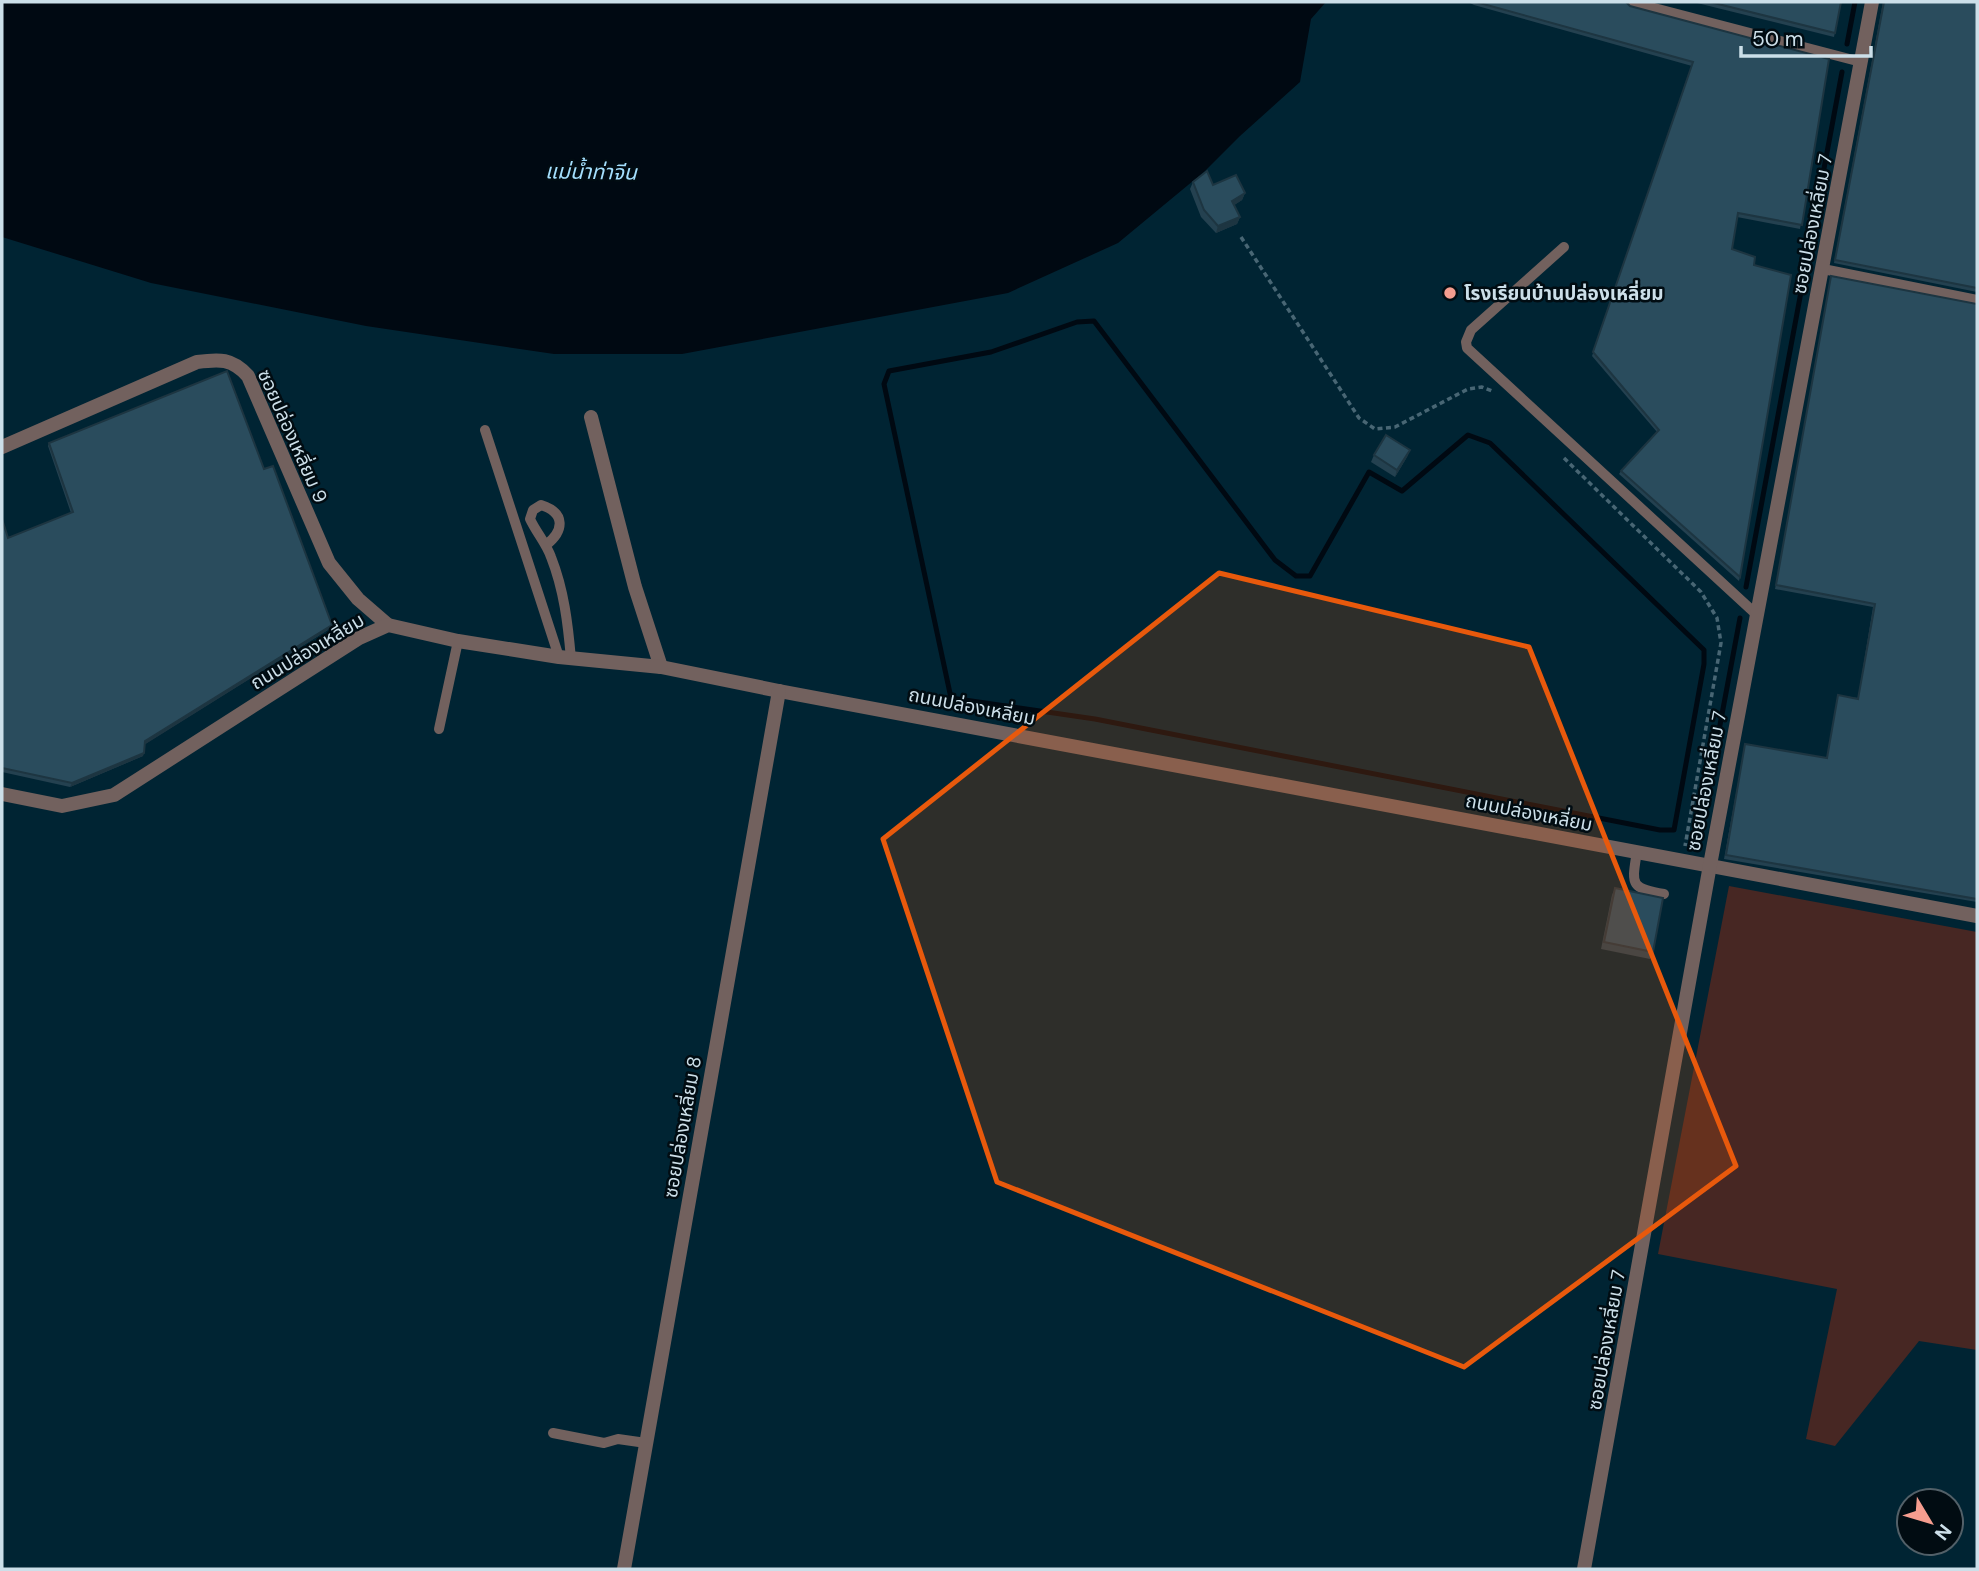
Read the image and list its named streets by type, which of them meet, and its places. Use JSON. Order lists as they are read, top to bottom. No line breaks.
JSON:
{"streets":{"street":["ซอยปล่องเหลี่ยม 7","ซอยปล่องเหลี่ยม 9","ถนนปล่องเหลี่ยม","ซอยปล่องเหลี่ยม 8"]},"crossings":[["ซอยปล่องเหลี่ยม 7","ถนนปล่องเหลี่ยม"],["ซอยปล่องเหลี่ยม 9","ถนนปล่องเหลี่ยม"],["ถนนปล่องเหลี่ยม","ซอยปล่องเหลี่ยม 8"]],"water":["แม่น้ำท่าจีน"],"places":["โรงเรียนบ้านปล่องเหลี่ยม"],"scale_bar":"50 m","north":"bottom right"}
